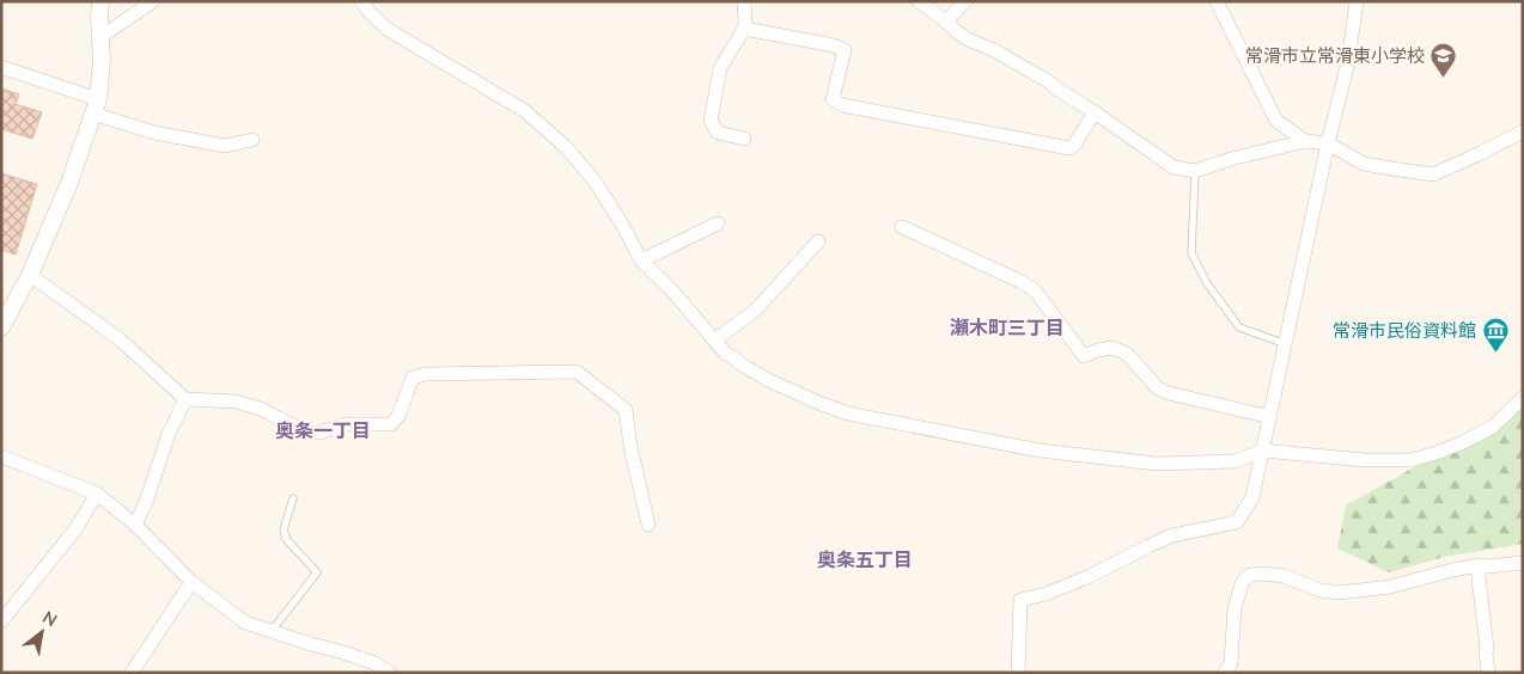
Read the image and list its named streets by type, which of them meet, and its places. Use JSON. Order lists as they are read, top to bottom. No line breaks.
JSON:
{"districts":["瀬木町三丁目","奥条一丁目","奥条五丁目"],"places":{"school or university":["常滑市立常滑東小学校"],"museum":["常滑市民俗資料館"]},"north":"top right"}
